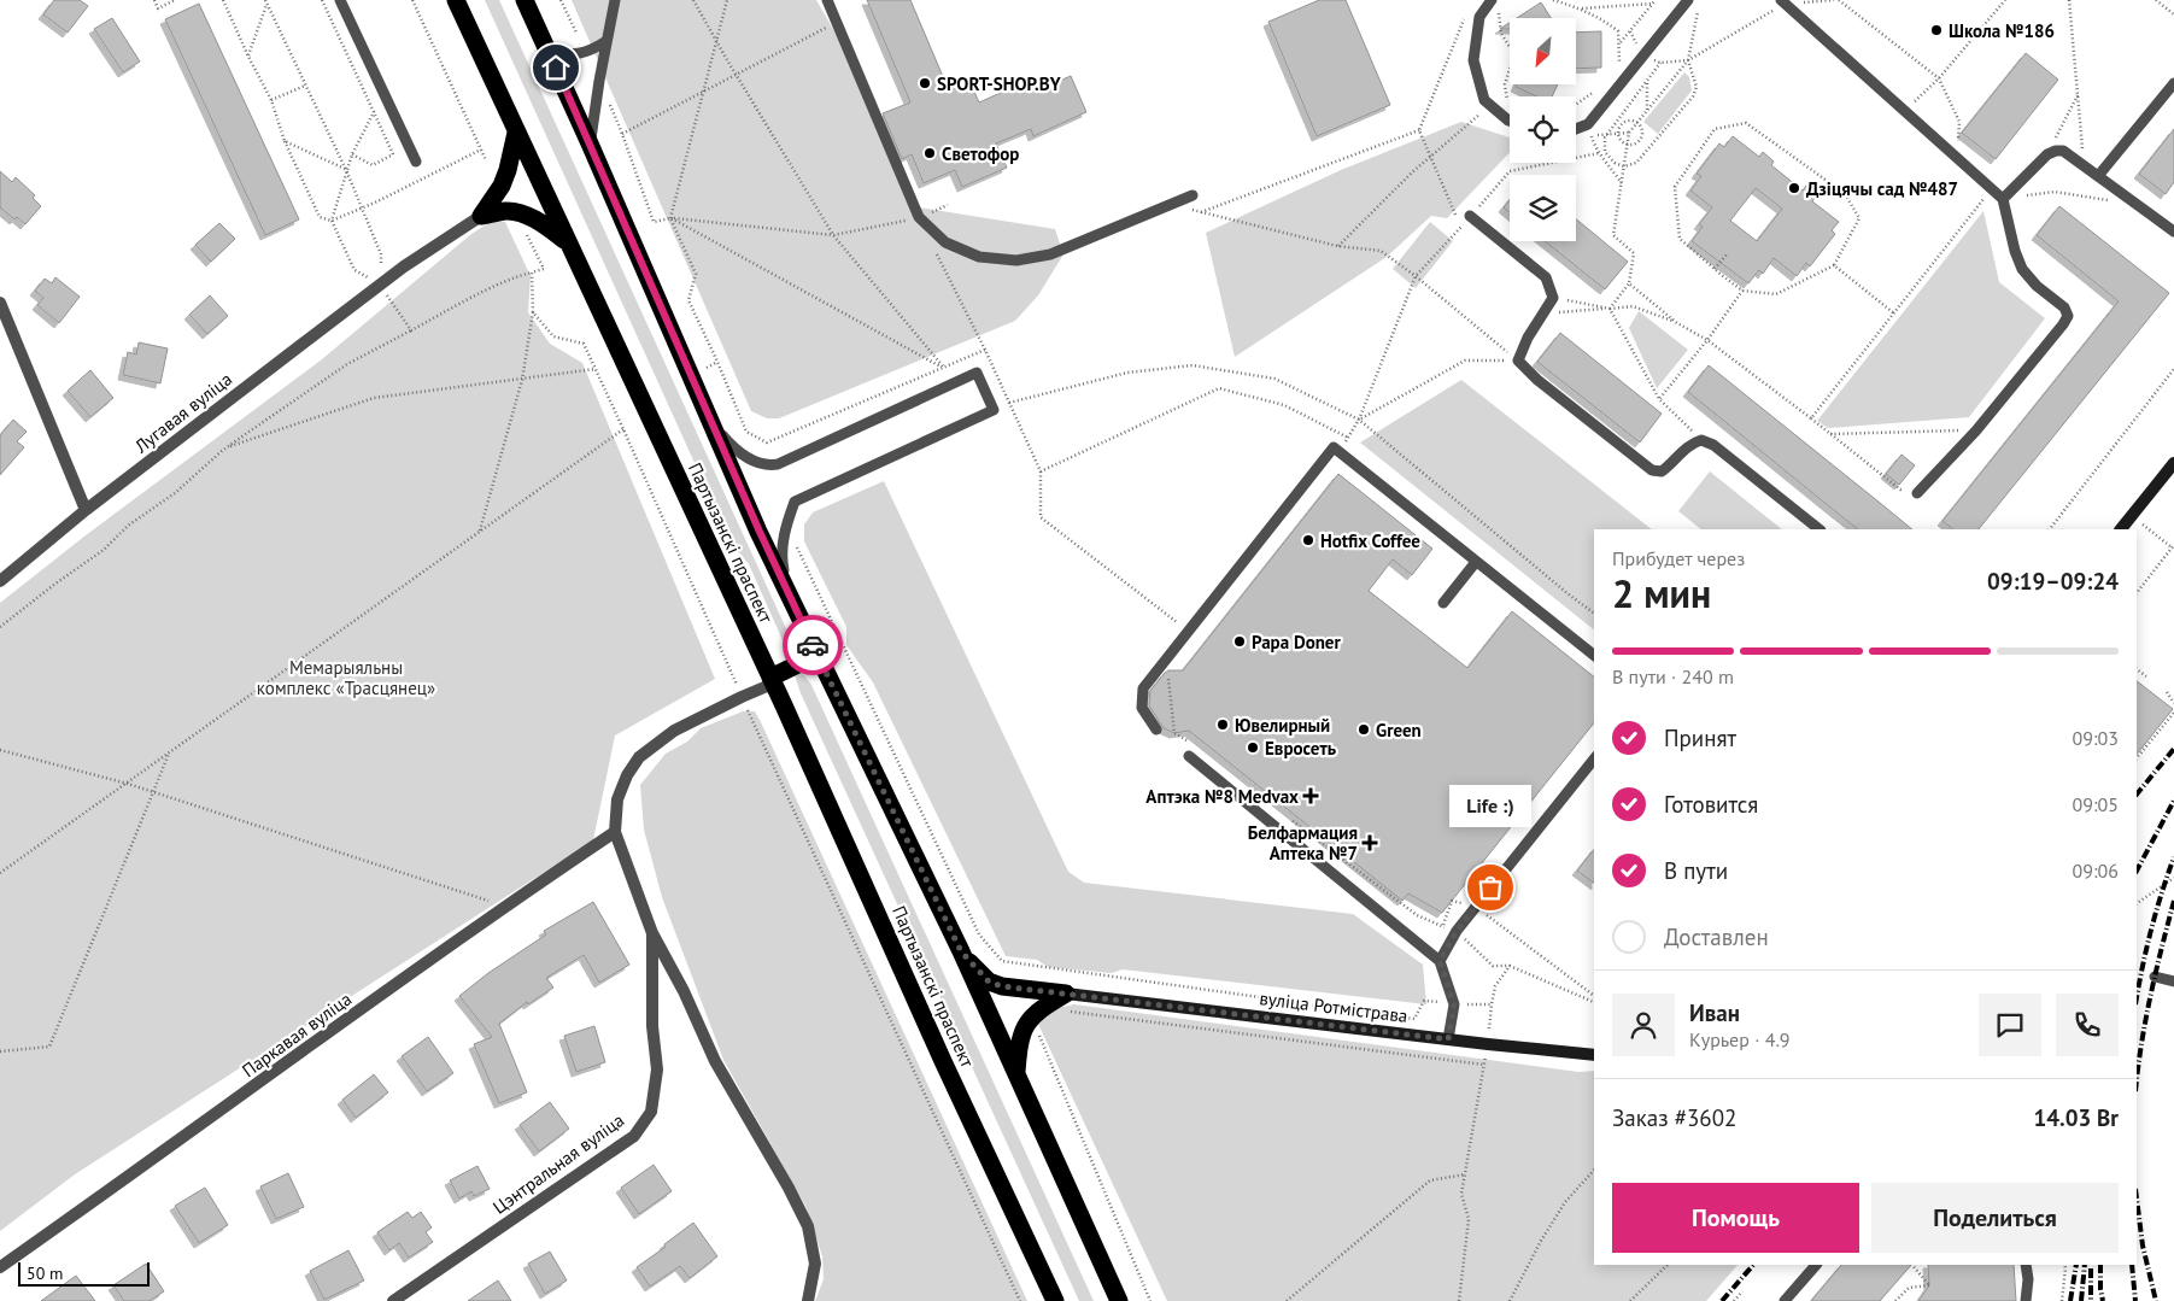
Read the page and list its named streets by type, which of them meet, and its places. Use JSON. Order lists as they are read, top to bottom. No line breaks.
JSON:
{"streets":{"highway":["Партызанскі праспект"],"street":["Лугавая вуліца","вуліца Ротмістрава","Паркавая вуліца","Цэнтральная вуліца"]},"crossings":[["Паркавая вуліца","Цэнтральная вуліца"]],"parks":["Мемарыяльны комплекс «Трасцянец»"],"places":{"other":["Школа №186","SPORT-SHOP.BY","Светофор","Дзіцячы сад №487","Hotfix Coffee","Papa Doner","Ювелирный","Green","Евросеть","Life :)"],"health":["Аптэка №8 Medvax","Белфармация Аптека №7"]},"scale_bar":"50 m","north":"bottom left","page":{"heading":["2 мин","Прибудет через","09:19–09:24"],"panel":["Иван","Курьер · 4.9","Заказ #3602","14.03 Br"],"bar":"В пути · 240 m","list":[["Принят","09:03"],["Готовится","09:05"],["В пути","09:06"],"Доставлен"],"bubble":"Life :)","buttons":["Помощь","Поделиться"],"scale":"50 m"}}
